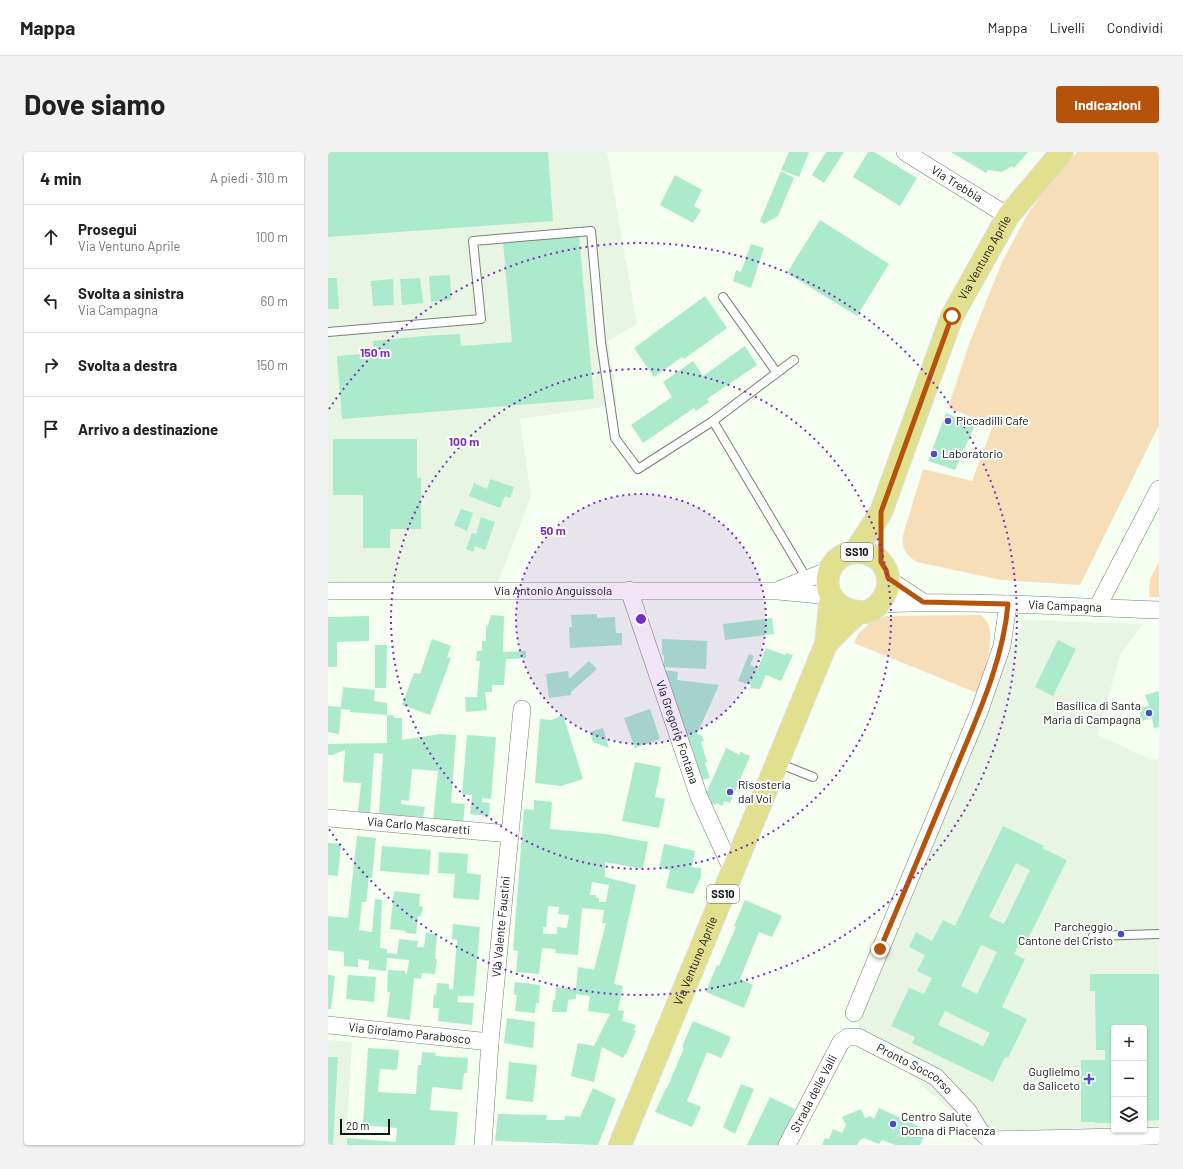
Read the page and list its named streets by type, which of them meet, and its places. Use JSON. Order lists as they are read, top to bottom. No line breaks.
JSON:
{"streets":{"main road":["Via Ventuno Aprile","SS10"],"street":["Via Trebbia","Via Antonio Anguissola","Via Campagna","Via Gregorio Fontana","Via Carlo Mascaretti","Via Valente Faustini","Via Girolamo Parabosco","Pronto Soccorso","Strada delle Valli"]},"crossings":[["Via Trebbia","Via Ventuno Aprile"],["Via Ventuno Aprile","SS10"],["Via Ventuno Aprile","Via Antonio Anguissola"],["Via Ventuno Aprile","Via Campagna"],["Via Ventuno Aprile","Via Gregorio Fontana"],["SS10","Via Antonio Anguissola"],["SS10","Via Campagna"],["Via Antonio Anguissola","Via Campagna"],["Via Antonio Anguissola","Via Gregorio Fontana"],["Via Carlo Mascaretti","Via Valente Faustini"],["Via Valente Faustini","Via Girolamo Parabosco"],["Pronto Soccorso","Strada delle Valli"]],"places":{"other":["Piccadilli Cafe","Laboratorio","Basilica di Santa Maria di Campagna","Risosteria dal Voi","Parcheggio Cantone del Cristo","Centro Salute Donna di Piacenza"],"health":["Guglielmo da Saliceto"]},"scale_bar":"20 m","page":{"header":"Mappa","nav":["Mappa","Livelli","Condividi"],"buttons":"Indicazioni","title":"Dove siamo","heading":["4 min","A piedi · 310 m"],"list":[["Prosegui","Via Ventuno Aprile","100 m"],["Svolta a sinistra","Via Campagna","60 m"],["Svolta a destra","150 m"],"Arrivo a destinazione"],"map_buttons":["+","−"],"scale":"20 m"},"rings":["150 m","100 m","50 m"]}
